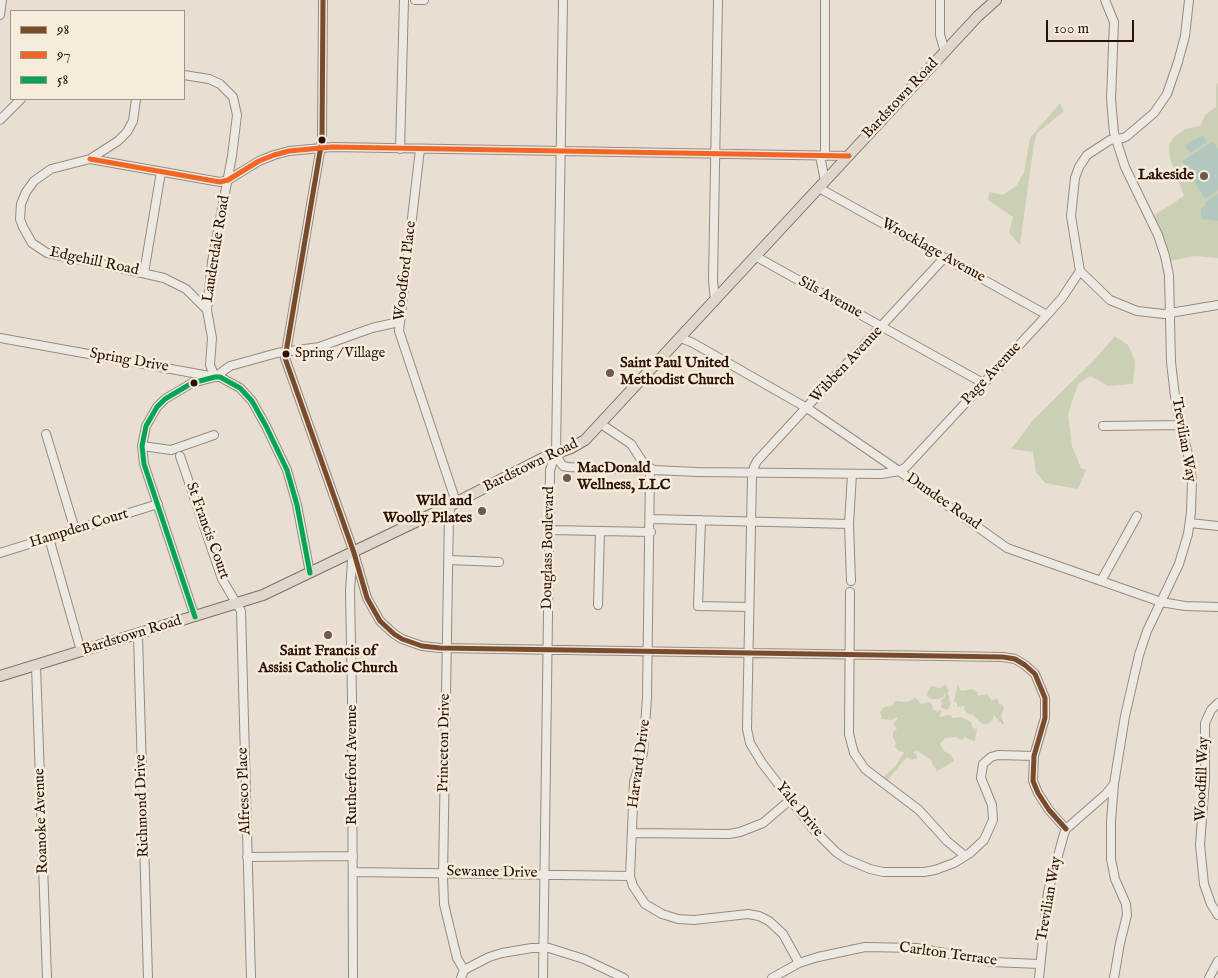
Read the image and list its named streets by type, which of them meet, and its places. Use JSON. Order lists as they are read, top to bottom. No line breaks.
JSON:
{"streets":{"main road":["Bardstown Road"],"street":["Lauderdale Road","Wrocklage Avenue","Edgehill Road","Woodford Place","Sils Avenue","Spring Drive","Wibben Avenue","Page Avenue","Trevilian Way","Dundee Road","Hampden Court","St Francis Court","Douglass Boulevard","Princeton Drive","Harvard Drive","Rutherford Avenue","Woodfill Way","Alfresco Place","Richmond Drive","Yale Drive","Roanoke Avenue","Sewanee Drive","Carlton Terrace"]},"crossings":[["Bardstown Road","Wrocklage Avenue"],["Bardstown Road","Woodford Place"],["Bardstown Road","Sils Avenue"],["Bardstown Road","Dundee Road"],["Bardstown Road","St Francis Court"],["Bardstown Road","Douglass Boulevard"],["Bardstown Road","Princeton Drive"],["Bardstown Road","Rutherford Avenue"],["Bardstown Road","Alfresco Place"],["Bardstown Road","Richmond Drive"],["Bardstown Road","Roanoke Avenue"],["Lauderdale Road","Edgehill Road"],["Lauderdale Road","Spring Drive"],["Wrocklage Avenue","Wibben Avenue"],["Wrocklage Avenue","Page Avenue"],["Woodford Place","Princeton Drive"],["Sils Avenue","Wibben Avenue"],["Sils Avenue","Page Avenue"],["Wibben Avenue","Dundee Road"],["Wibben Avenue","Yale Drive"],["Page Avenue","Dundee Road"],["Trevilian Way","Dundee Road"],["Trevilian Way","Carlton Terrace"],["Dundee Road","Douglass Boulevard"],["Dundee Road","Harvard Drive"],["Dundee Road","Yale Drive"],["St Francis Court","Alfresco Place"],["Douglass Boulevard","Sewanee Drive"],["Princeton Drive","Sewanee Drive"],["Harvard Drive","Sewanee Drive"],["Harvard Drive","Carlton Terrace"],["Rutherford Avenue","Sewanee Drive"]],"places":["Lakeside","Spring / Village","Saint Paul United Methodist Church","MacDonald Wellness, LLC","Wild and Woolly Pilates","Saint Francis of Assisi Catholic Church"],"lines":["transit line 98","transit line 97","transit line 58"],"legend":["98","97","58"],"scale_bar":"100 m"}
